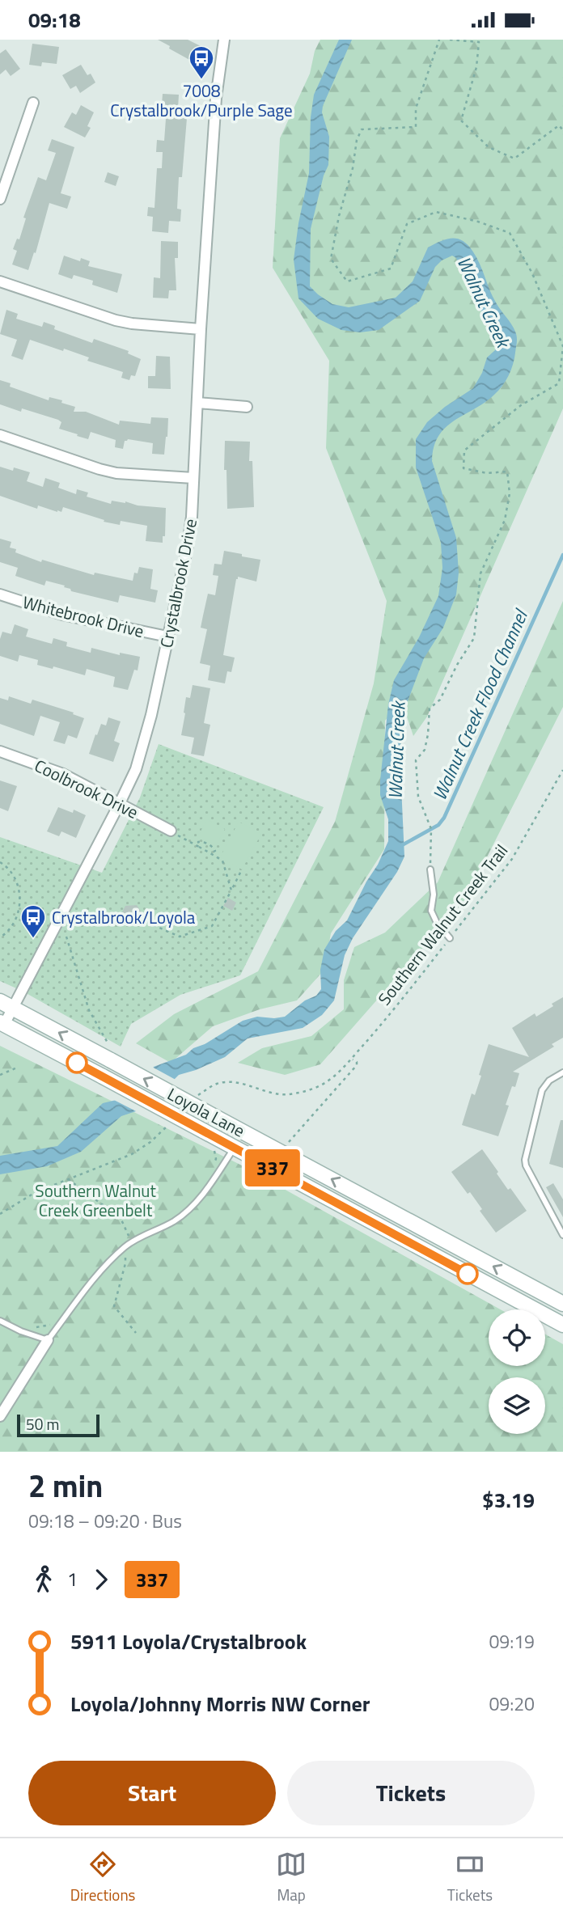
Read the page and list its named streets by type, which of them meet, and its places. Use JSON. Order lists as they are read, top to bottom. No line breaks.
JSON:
{"streets":{"main road":["Loyola Lane"],"street":["Crystalbrook Drive","Whitebrook Drive","Coolbrook Drive"],"path":["Southern Walnut Creek Trail"]},"crossings":[["Crystalbrook Drive","Whitebrook Drive"],["Crystalbrook Drive","Coolbrook Drive"],["Crystalbrook Drive","Loyola Lane"]],"water":["Walnut Creek","Walnut Creek Flood Channel"],"parks":["Southern Walnut Creek Greenbelt"],"places":{"bus stop":["7008 Crystalbrook/Purple Sage","Crystalbrook/Loyola"]},"lines":["bus line 337"],"scale_bar":"50 m","page":{"status":"09:18","on_map":"337","scale":"50 m","heading":["2 min","09:18 – 09:20 · Bus","$3.19"],"legs":["1","337"],"list":[{"name":"5911 Loyola/Crystalbrook","value":"09:19"},{"name":"Loyola/Johnny Morris NW Corner","value":"09:20"}],"buttons":["Start","Tickets"],"tabs":["Directions","Map","Tickets"]}}
